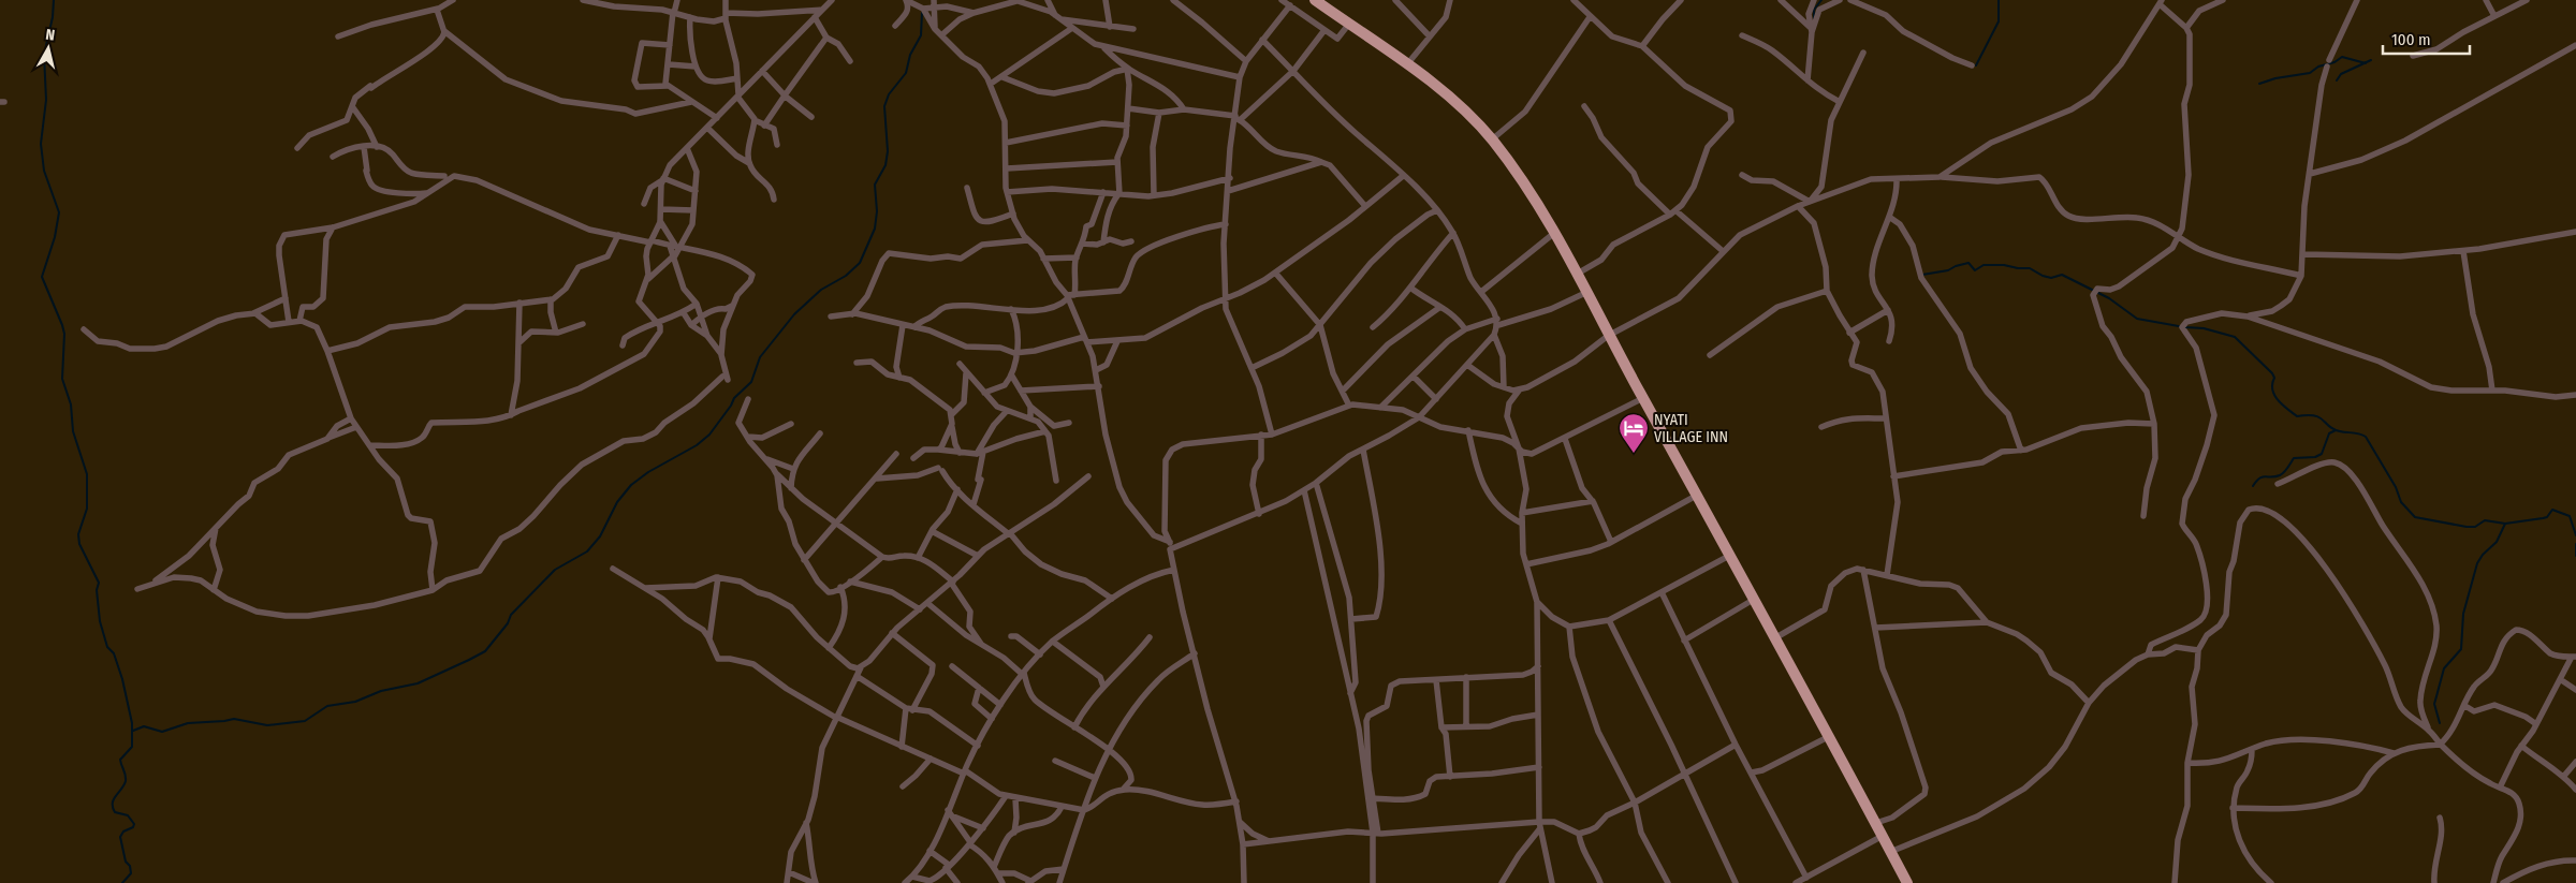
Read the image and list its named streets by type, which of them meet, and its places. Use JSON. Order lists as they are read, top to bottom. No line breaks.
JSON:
{"places":{"hotel":["NYATI VILLAGE INN"]},"scale_bar":"100 m","north":"top"}
